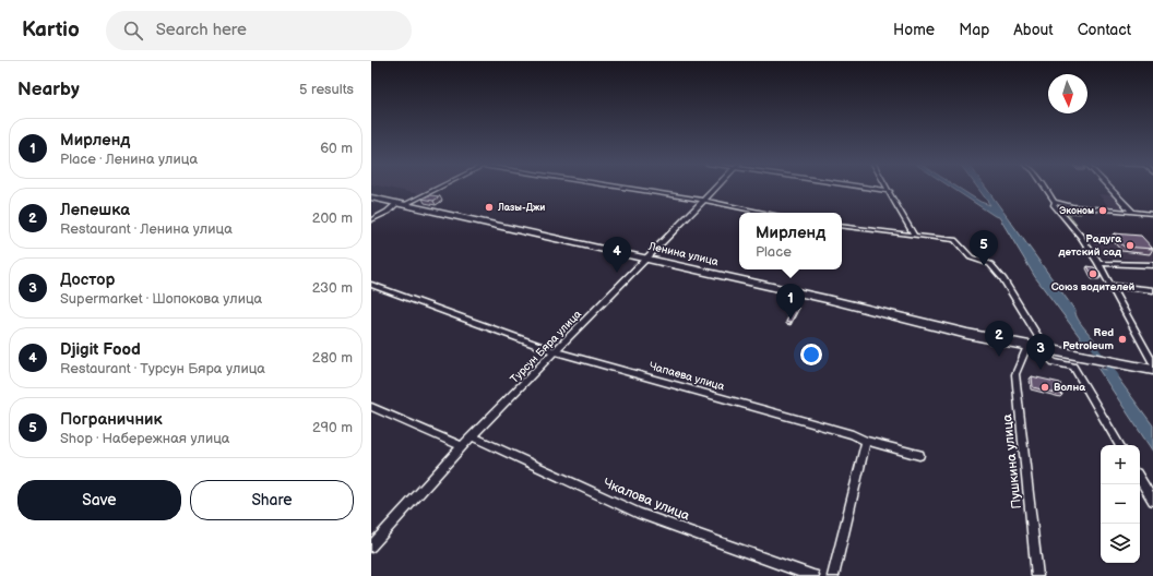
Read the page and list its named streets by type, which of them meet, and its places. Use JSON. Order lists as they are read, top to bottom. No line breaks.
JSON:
{"streets":{"main road":["Ленина улица"],"street":["Турсун Бяра улица","Чапаева улица","Пушкина улица","Чкалова улица"]},"crossings":[["Ленина улица","Турсун Бяра улица"],["Ленина улица","Пушкина улица"],["Турсун Бяра улица","Чапаева улица"],["Турсун Бяра улица","Чкалова улица"]],"places":["Лазы-Джи","Эконом","Радуга детский сад","Союз водителей","Red Petroleum","Волна"],"north":"bottom","page":{"header":"Kartio","search":"Search here","nav":["Home","Map","About","Contact"],"heading":["Nearby","5 results"],"list":[{"mark":"1","name":"Мирленд","note":"Place · Ленина улица","value":"60 m"},{"mark":"2","name":"Лепешка","note":"Restaurant · Ленина улица","value":"200 m"},{"mark":"3","name":"Достор","note":"Supermarket · Шопокова улица","value":"230 m"},{"mark":"4","name":"Djigit Food","note":"Restaurant · Турсун Бяра улица","value":"280 m"},{"mark":"5","name":"Пограничник","note":"Shop · Набережная улица","value":"290 m"}],"popup":["Мирленд","Place"],"pins":["5","4","1","2","3"],"map_buttons":["+","−"],"buttons":["Save","Share"]}}
